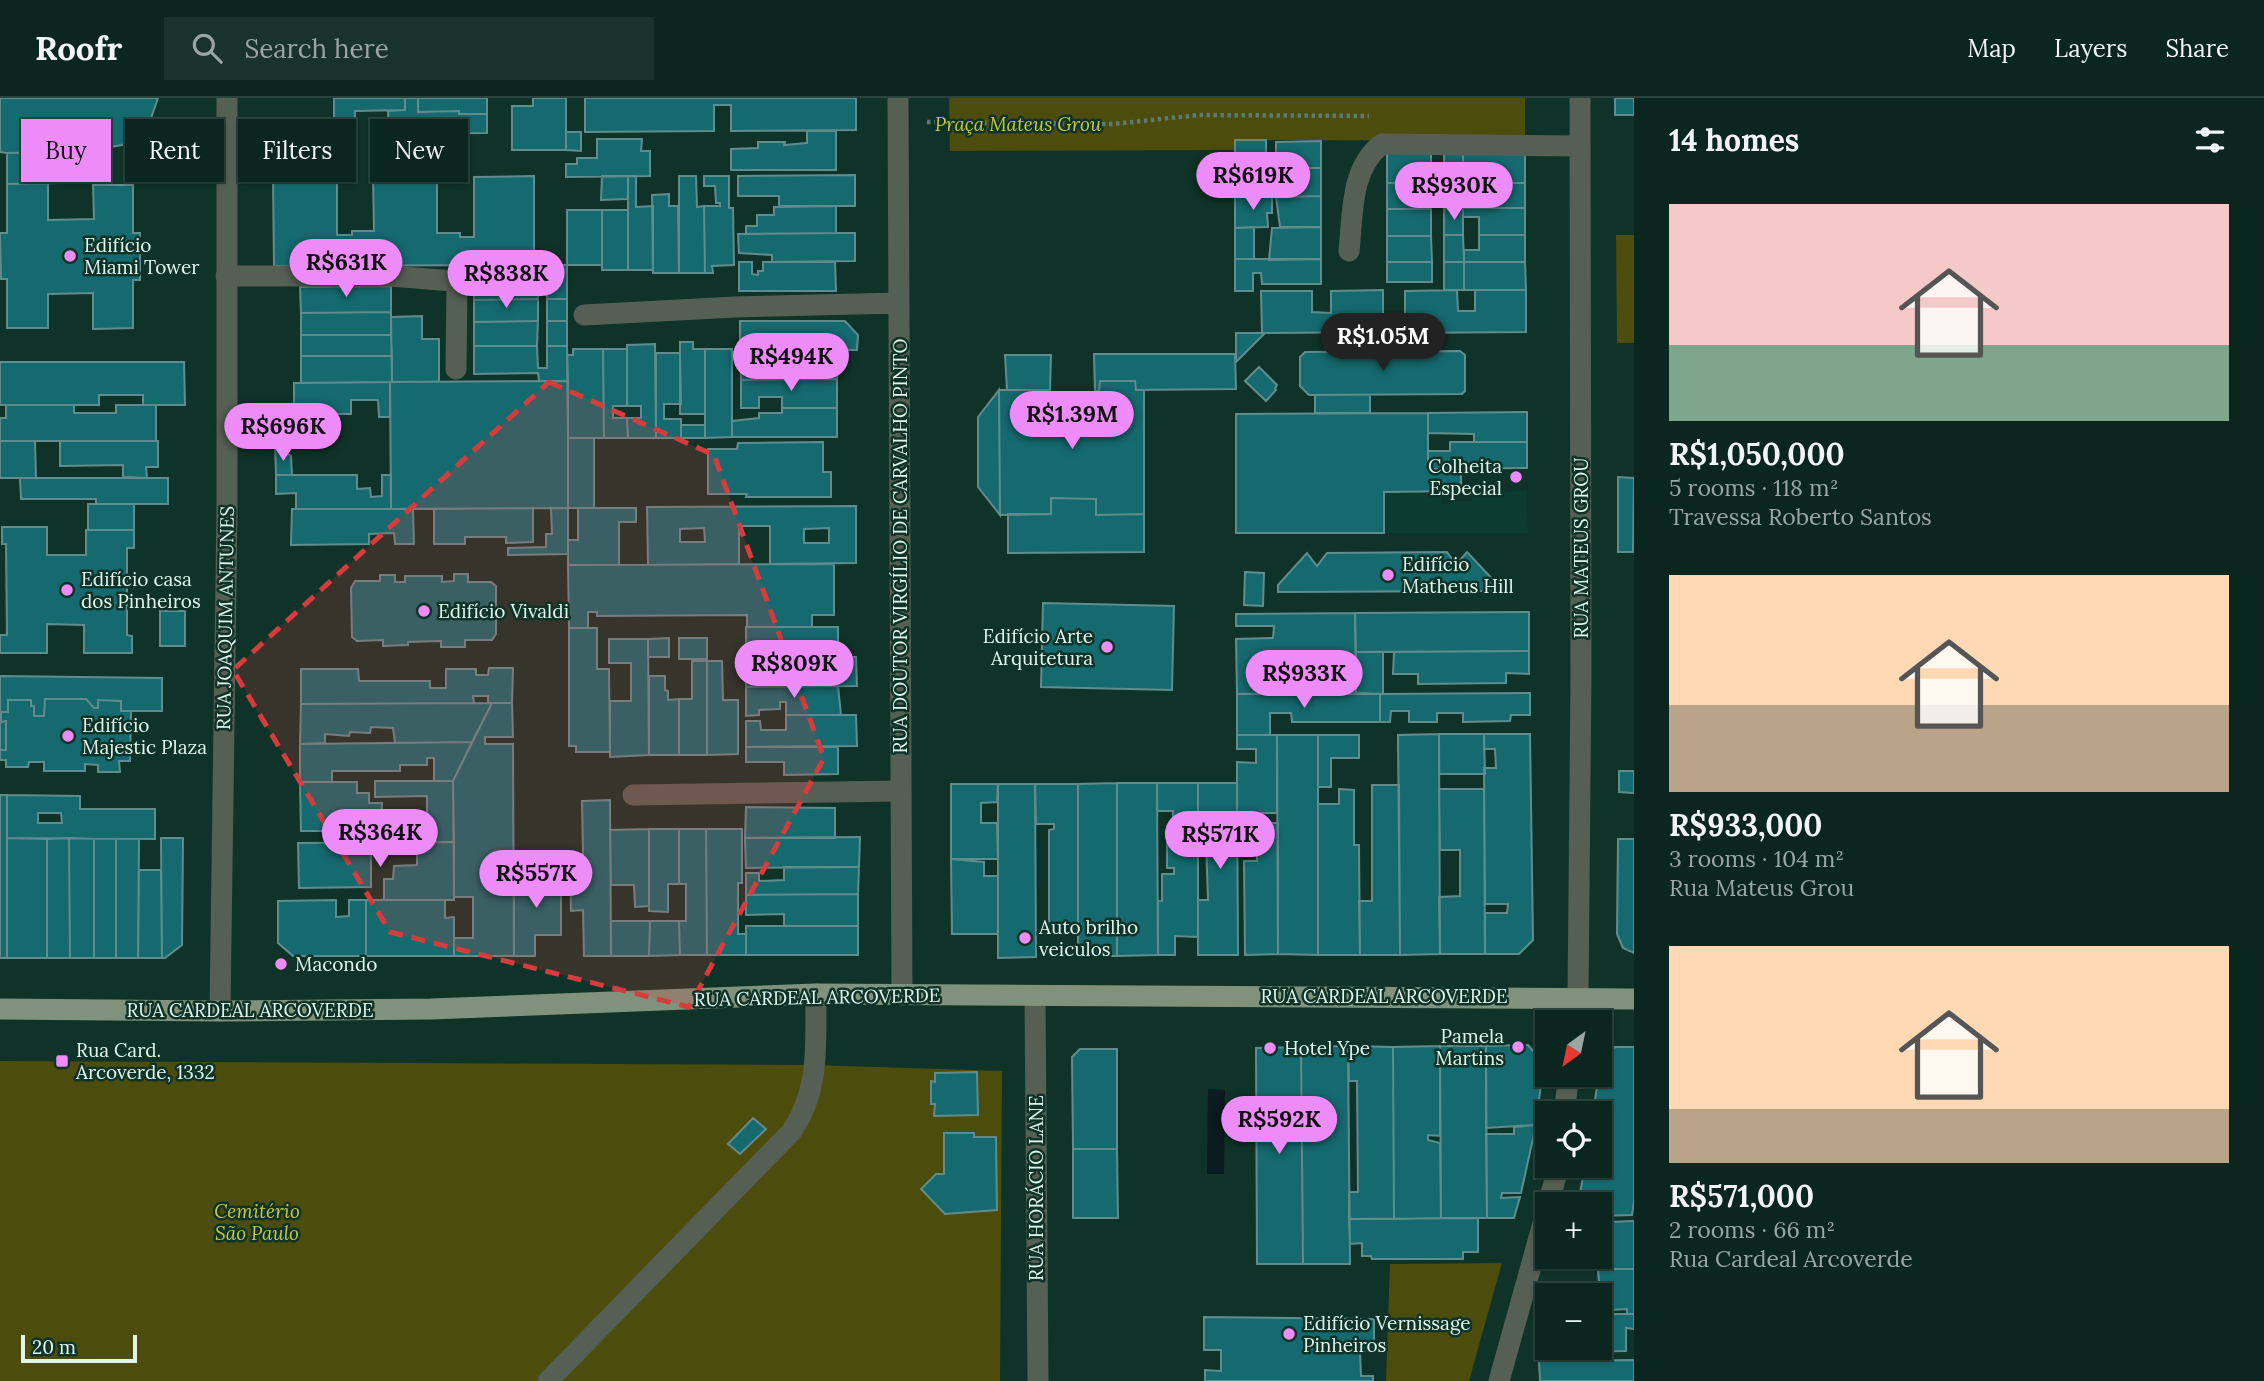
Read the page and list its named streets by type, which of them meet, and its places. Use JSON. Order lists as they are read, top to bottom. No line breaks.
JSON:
{"streets":{"main road":["RUA CARDEAL ARCOVERDE"],"street":["RUA DOUTOR VIRGÍLIO DE CARVALHO PINTO","RUA MATEUS GROU","RUA JOAQUIM ANTUNES","RUA HORÁCIO LANE"]},"crossings":[["RUA DOUTOR VIRGÍLIO DE CARVALHO PINTO","RUA CARDEAL ARCOVERDE"],["RUA MATEUS GROU","RUA CARDEAL ARCOVERDE"],["RUA JOAQUIM ANTUNES","RUA CARDEAL ARCOVERDE"],["RUA CARDEAL ARCOVERDE","RUA HORÁCIO LANE"]],"parks":["Praça Mateus Grou","Cemitério São Paulo"],"places":{"other":["Edifício Miami Tower","Colheita Especial","Edifício Matheus Hill","Edifício casa dos Pinheiros","Edifício Vivaldi","Edifício Arte Arquitetura","Edifício Majestic Plaza","Auto brilho veiculos","Macondo","Pamela Martins","Hotel Ype","Edifício Vernissage Pinheiros"],"transit":["Rua Card. Arcoverde, 1332"]},"scale_bar":"20 m","north":"bottom left","page":{"header":"Roofr","search":"Search here","nav":["Map","Layers","Share"],"heading":"14 homes","chip":["Buy","Rent","Filters","New"],"price":["R$619K","R$930K","R$631K","R$838K","R$1.05M","R$494K","R$1.39M","R$696K","R$809K","R$933K","R$364K","R$571K","R$557K","R$592K"],"list":[{"name":"R$1,050,000","note":"5 rooms · 118 m² · Travessa Roberto Santos"},{"name":"R$933,000","note":"3 rooms · 104 m² · Rua Mateus Grou"},{"name":"R$571,000","note":"2 rooms · 66 m² · Rua Cardeal Arcoverde"}],"map_buttons":["+","−"],"scale":"20 m"}}
